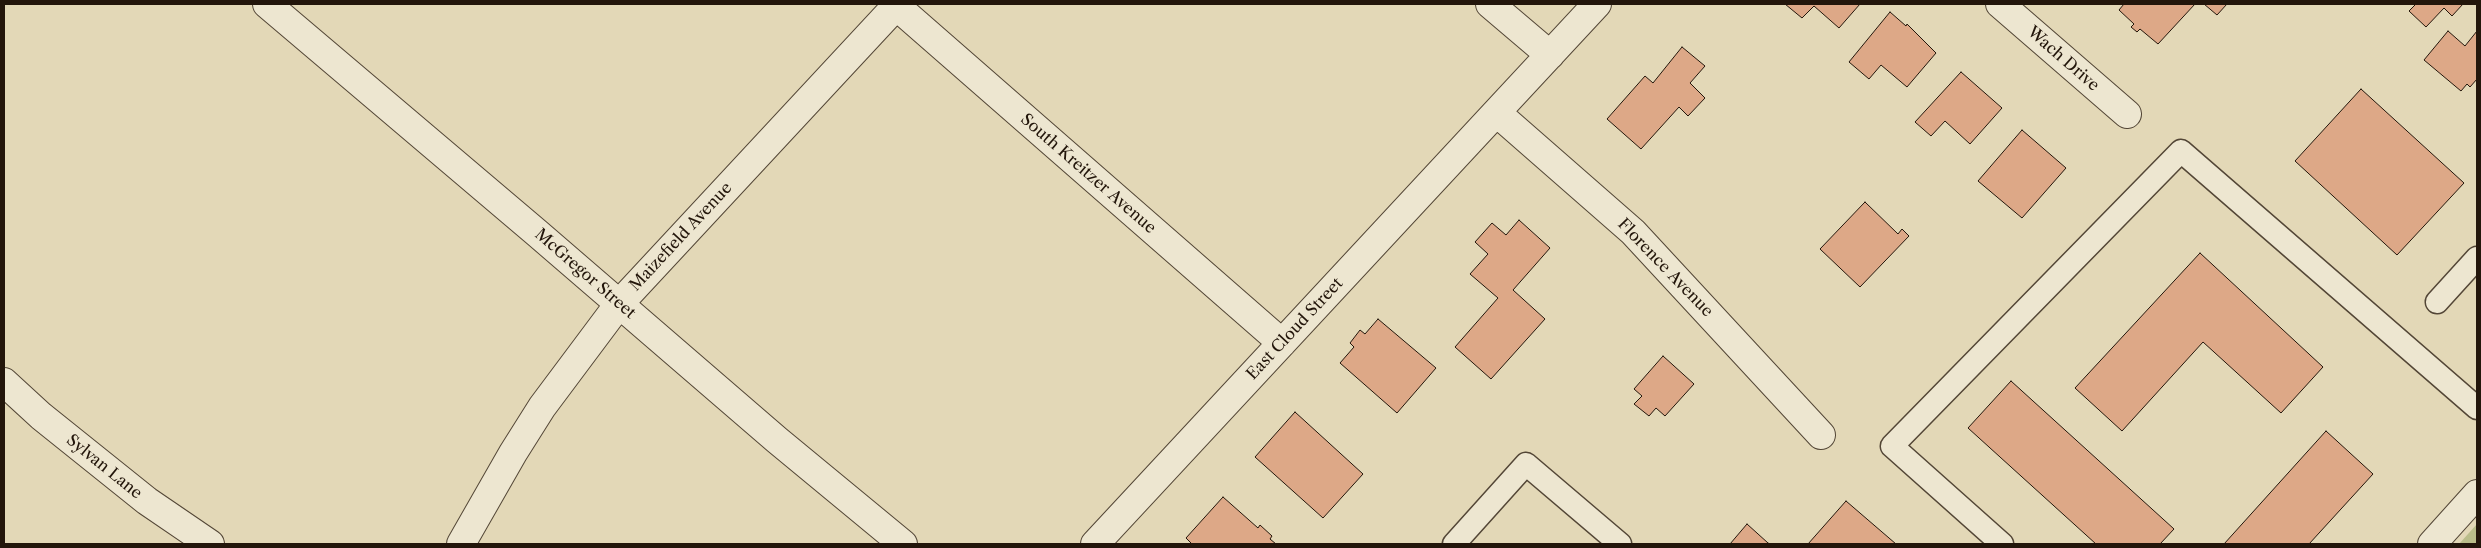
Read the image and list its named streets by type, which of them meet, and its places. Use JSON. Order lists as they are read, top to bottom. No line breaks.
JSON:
{"streets":{"street":["Wach Drive","South Kreitzer Avenue","Maizefield Avenue","Florence Avenue","McGregor Street","East Cloud Street","Sylvan Lane"]},"crossings":[["South Kreitzer Avenue","Maizefield Avenue"],["South Kreitzer Avenue","East Cloud Street"],["Maizefield Avenue","McGregor Street"],["Florence Avenue","East Cloud Street"]]}
